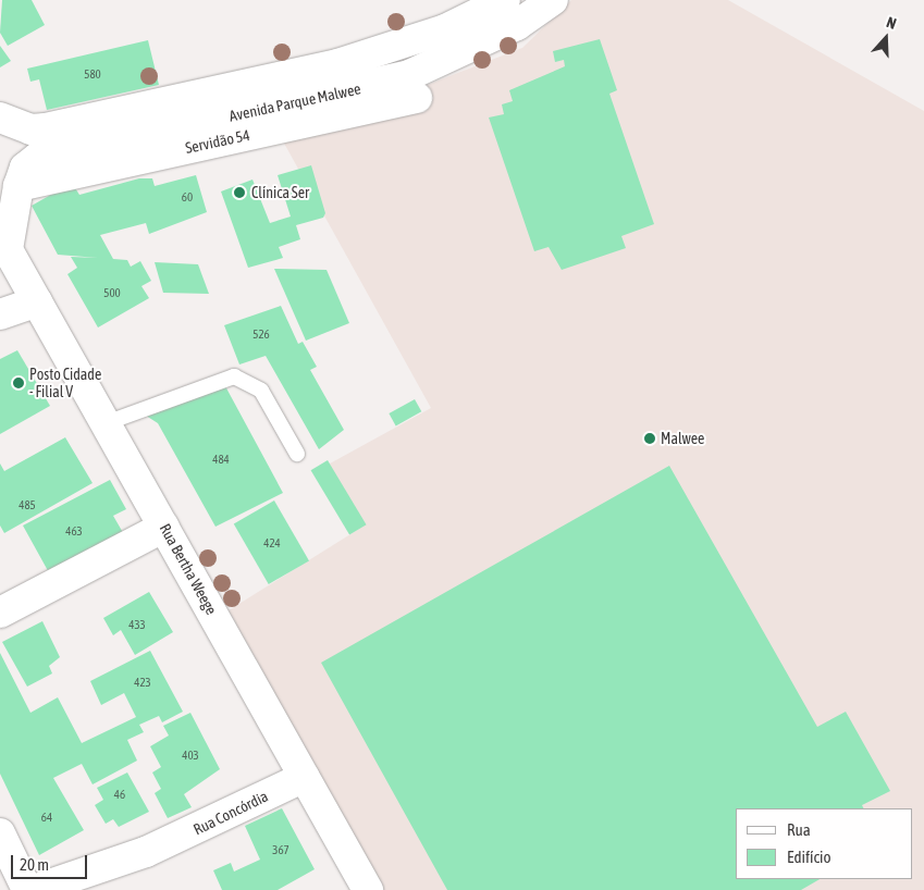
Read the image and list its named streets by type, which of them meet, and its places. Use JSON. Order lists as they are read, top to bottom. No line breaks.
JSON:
{"streets":{"main road":["Avenida Parque Malwee","Servidão 54","Rua Bertha Weege","Rua Concórdia"]},"crossings":[["Avenida Parque Malwee","Servidão 54"],["Avenida Parque Malwee","Rua Bertha Weege"],["Servidão 54","Rua Bertha Weege"],["Rua Bertha Weege","Rua Concórdia"]],"places":["Clínica Ser","Posto Cidade - Filial V","Malwee"],"house_numbers":["580","60","500","526","484","485","463","424","433","423","403","46","64","367"],"legend":["Rua","Edifício"],"scale_bar":"20 m","north":"top"}
